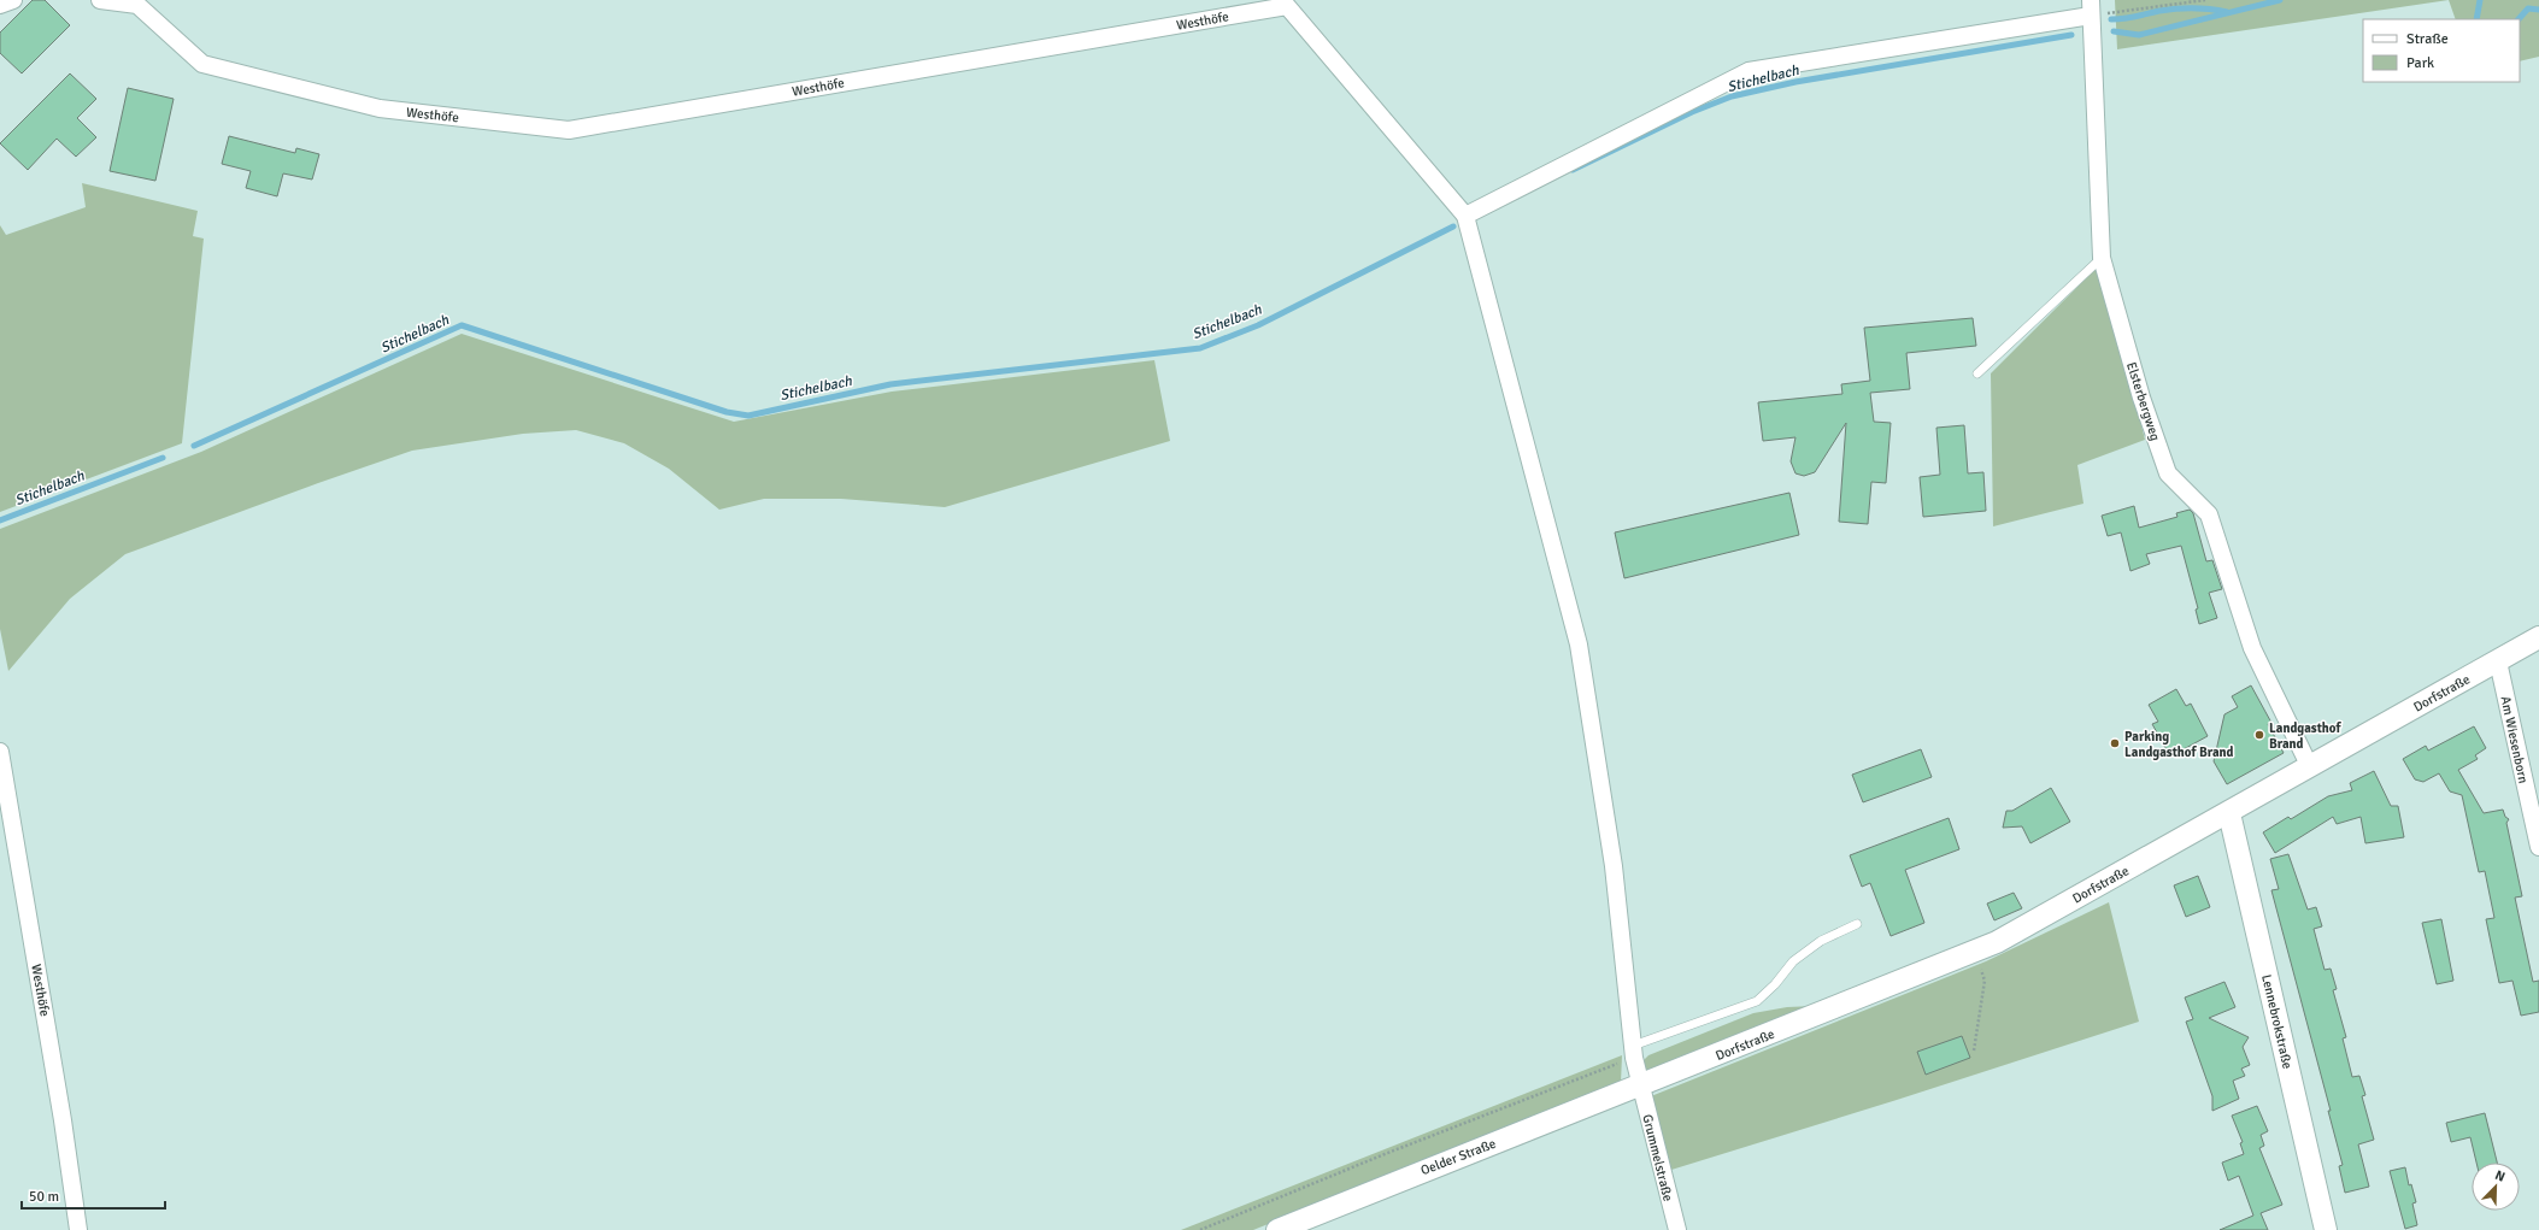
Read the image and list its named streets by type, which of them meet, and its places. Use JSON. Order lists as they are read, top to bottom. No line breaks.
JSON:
{"streets":{"street":["Westhöfe","Elsterbergweg","Dorfstraße","Am Wiesenborn","Lennebrokstraße","Oelder Straße","Grummelstraße"]},"crossings":[["Westhöfe","Grummelstraße"],["Elsterbergweg","Dorfstraße"],["Dorfstraße","Am Wiesenborn"],["Dorfstraße","Lennebrokstraße"],["Dorfstraße","Oelder Straße"],["Dorfstraße","Grummelstraße"],["Oelder Straße","Grummelstraße"]],"water":["Stichelbach"],"places":["Landgasthof Brand","Parking Landgasthof Brand"],"legend":["Straße","Park"],"scale_bar":"50 m","north":"top right"}
